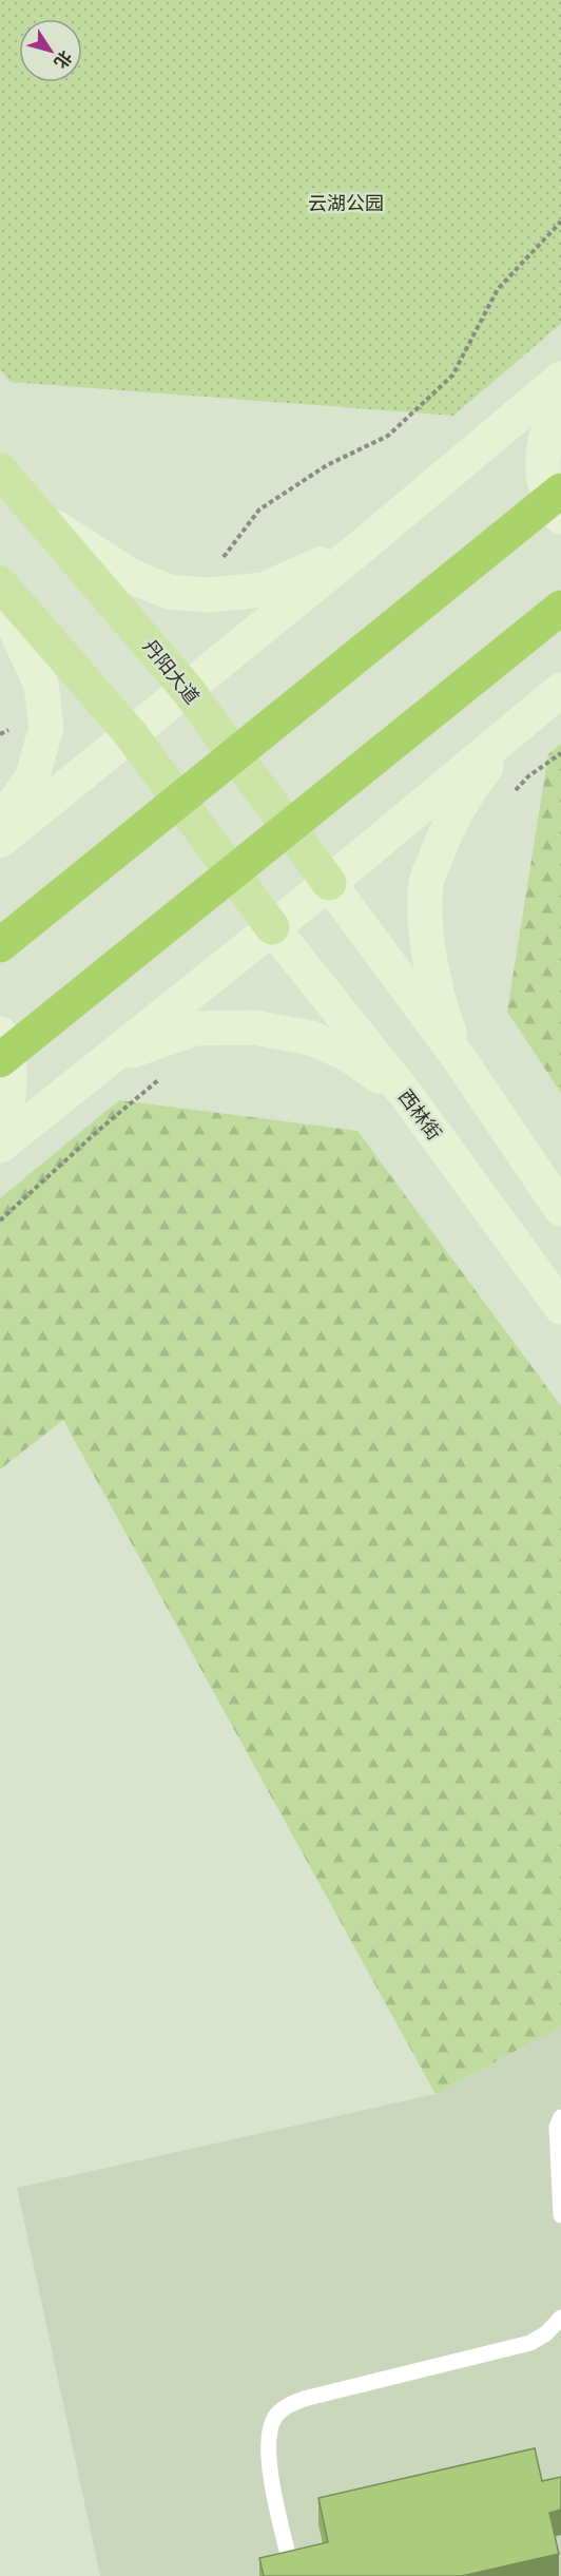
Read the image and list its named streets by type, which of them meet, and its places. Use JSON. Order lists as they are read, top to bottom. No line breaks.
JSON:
{"streets":{"main road":["丹阳大道"],"street":["西林街"]},"parks":["云湖公园"],"north":"bottom right"}
